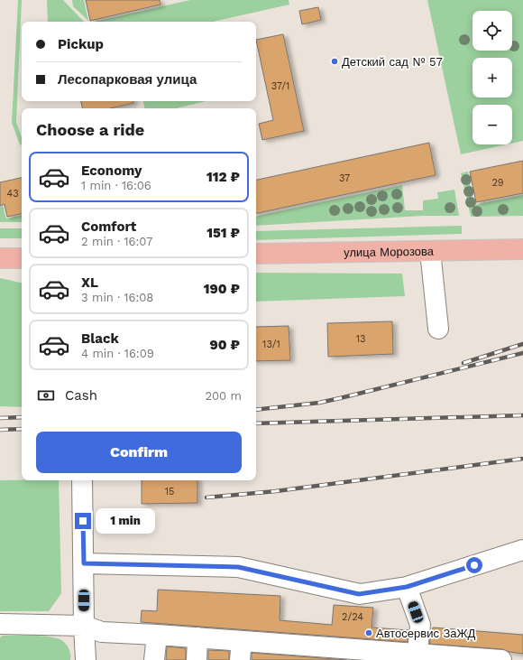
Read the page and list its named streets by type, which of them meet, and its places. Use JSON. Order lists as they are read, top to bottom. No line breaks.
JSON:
{"streets":{"main road":["улица Морозова"]},"places":["Детский сад № 57","Автосервис ЗаЖД"],"house_numbers":["37/1","37","29","43","13","13/1","15","2/24"],"page":{"map_buttons":["+","−"],"banner":["Pickup","Лесопарковая улица"],"heading":"Choose a ride","list":[{"name":"Economy","note":"1 min · 16:06","value":"112 ₽"},{"name":"Comfort","note":"2 min · 16:07","value":"151 ₽"},{"name":"XL","note":"3 min · 16:08","value":"190 ₽"},{"name":"Black","note":"4 min · 16:09","value":"90 ₽"}],"pay":["Cash","200 m"],"buttons":"Confirm","bubble":"1 min"}}
